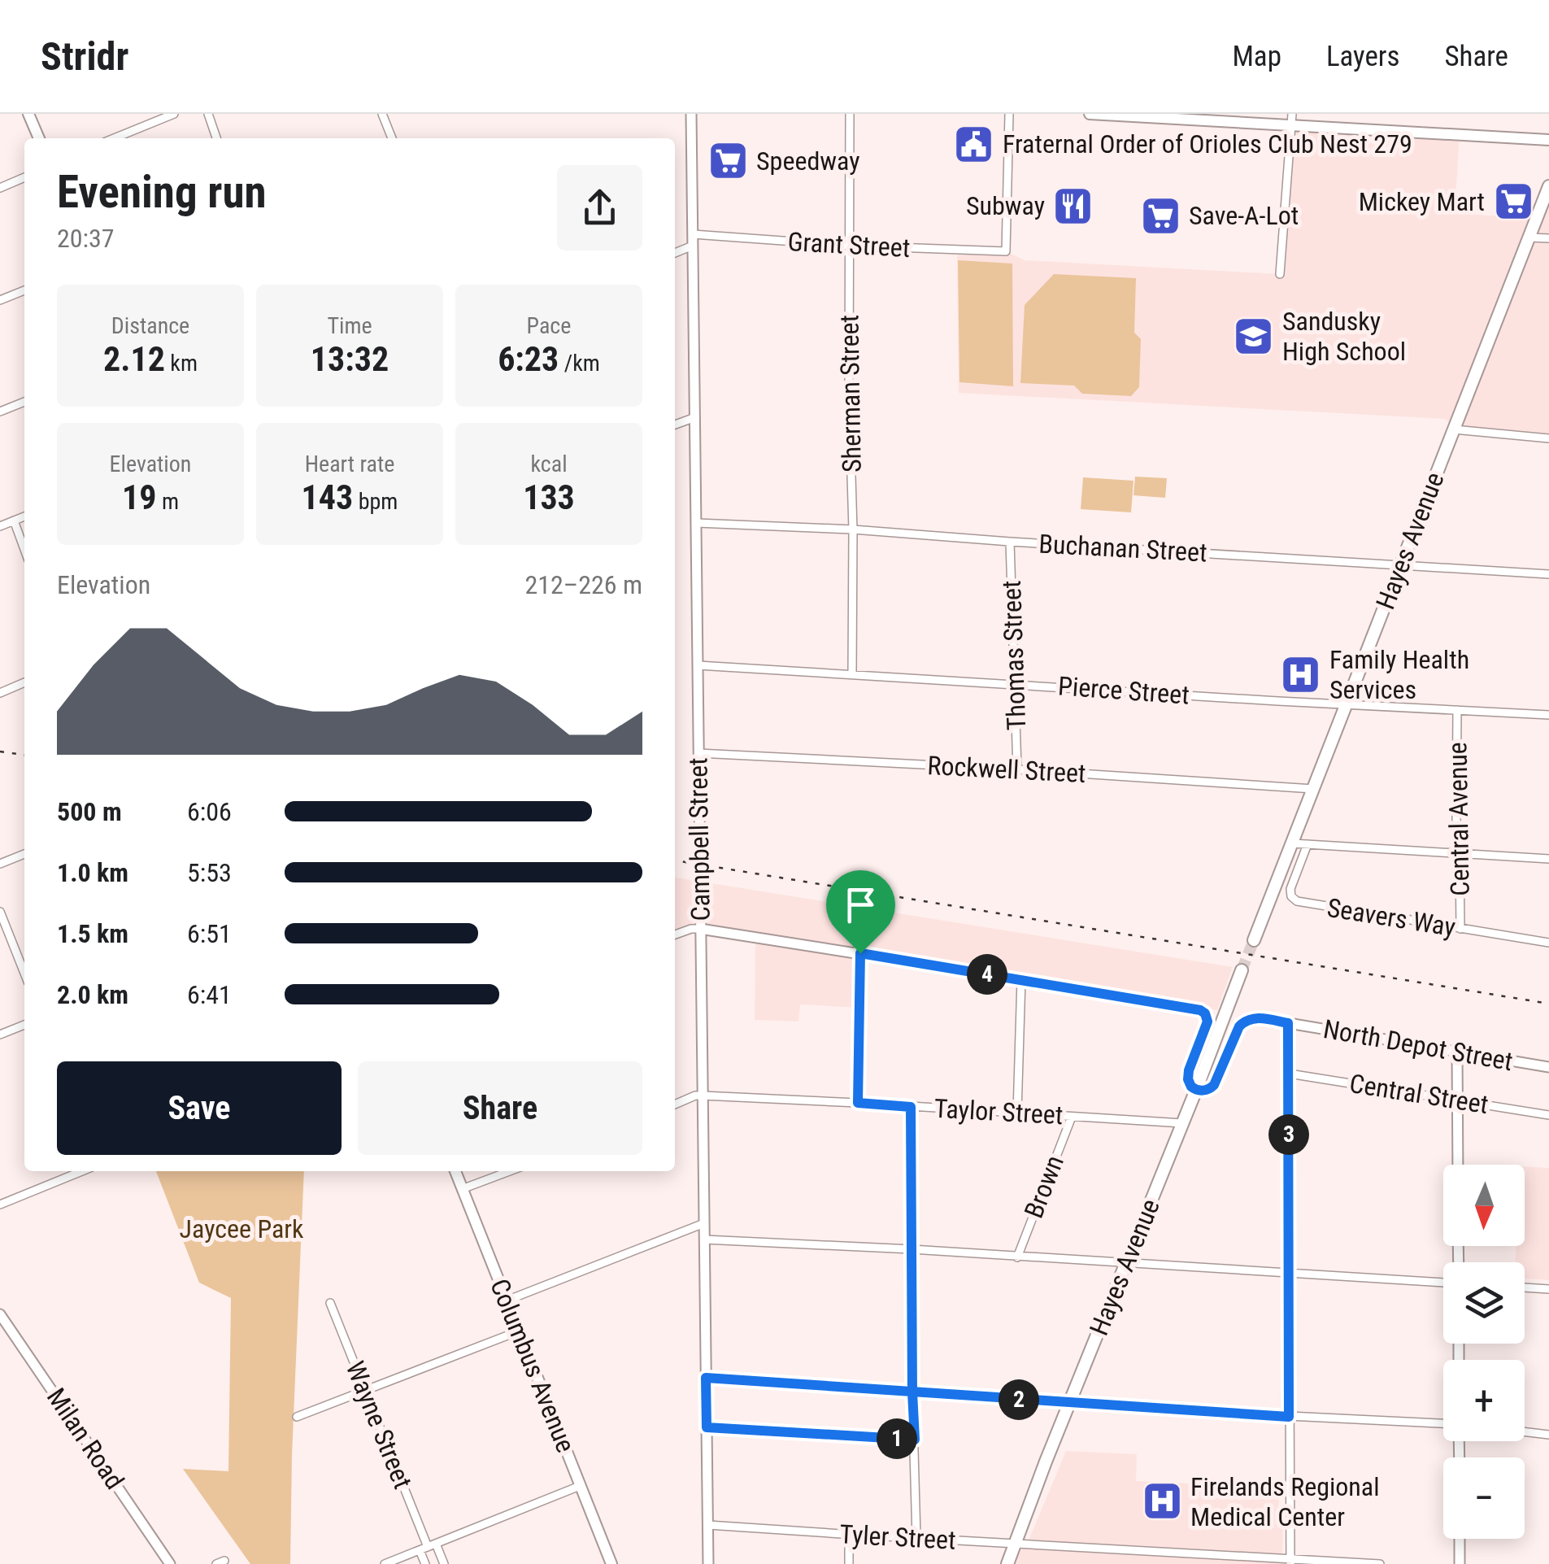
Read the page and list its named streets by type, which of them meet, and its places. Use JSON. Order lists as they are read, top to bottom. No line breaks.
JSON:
{"streets":{"main road":["Hayes Avenue","Columbus Avenue"],"street":["Grant Street","Sherman Street","Buchanan Street","Thomas Street","Pierce Street","Rockwell Street","Central Avenue","Campbell Street","Seavers Way","North Depot Street","Central Street","Taylor Street","Brown","Wayne Street","Milan Road","Tyler Street"]},"crossings":[["Grant Street","Sherman Street"],["Grant Street","Campbell Street"],["Sherman Street","Buchanan Street"],["Sherman Street","Pierce Street"],["Hayes Avenue","Buchanan Street"],["Hayes Avenue","Pierce Street"],["Hayes Avenue","Rockwell Street"],["Hayes Avenue","North Depot Street"],["Hayes Avenue","Taylor Street"],["Hayes Avenue","Tyler Street"],["Buchanan Street","Thomas Street"],["Buchanan Street","Campbell Street"],["Thomas Street","Pierce Street"],["Thomas Street","Rockwell Street"],["Pierce Street","Central Avenue"],["Pierce Street","Campbell Street"],["Rockwell Street","Campbell Street"],["Central Avenue","Seavers Way"],["Campbell Street","Taylor Street"],["Campbell Street","Tyler Street"],["Taylor Street","Brown"]],"parks":["Jaycee Park"],"places":{"public building":["Fraternal Order of Orioles Club Nest 279"],"supermarket":["Speedway","Mickey Mart","Save-A-Lot"],"restaurant":["Subway"],"school or university":["Sandusky High School"],"hospital":["Family Health Services","Firelands Regional Medical Center"]},"north":"bottom","page":{"header":"Stridr","nav":["Map","Layers","Share"],"heading":["Evening run","20:37"],"stats":[["Distance","2.12 km"],["Time","13:32"],["Pace","6:23 /km"],["Elevation","19 m"],["Heart rate","143 bpm"],["kcal","133"]],"chart":["Elevation","212–226 m"],"list":[{"name":"500 m","note":"6:06"},{"name":"1.0 km","note":"5:53"},{"name":"1.5 km","note":"6:51"},{"name":"2.0 km","note":"6:41"}],"pins":["4","3","2","1"],"buttons":["Save","Share"],"map_buttons":["+","−"]}}
